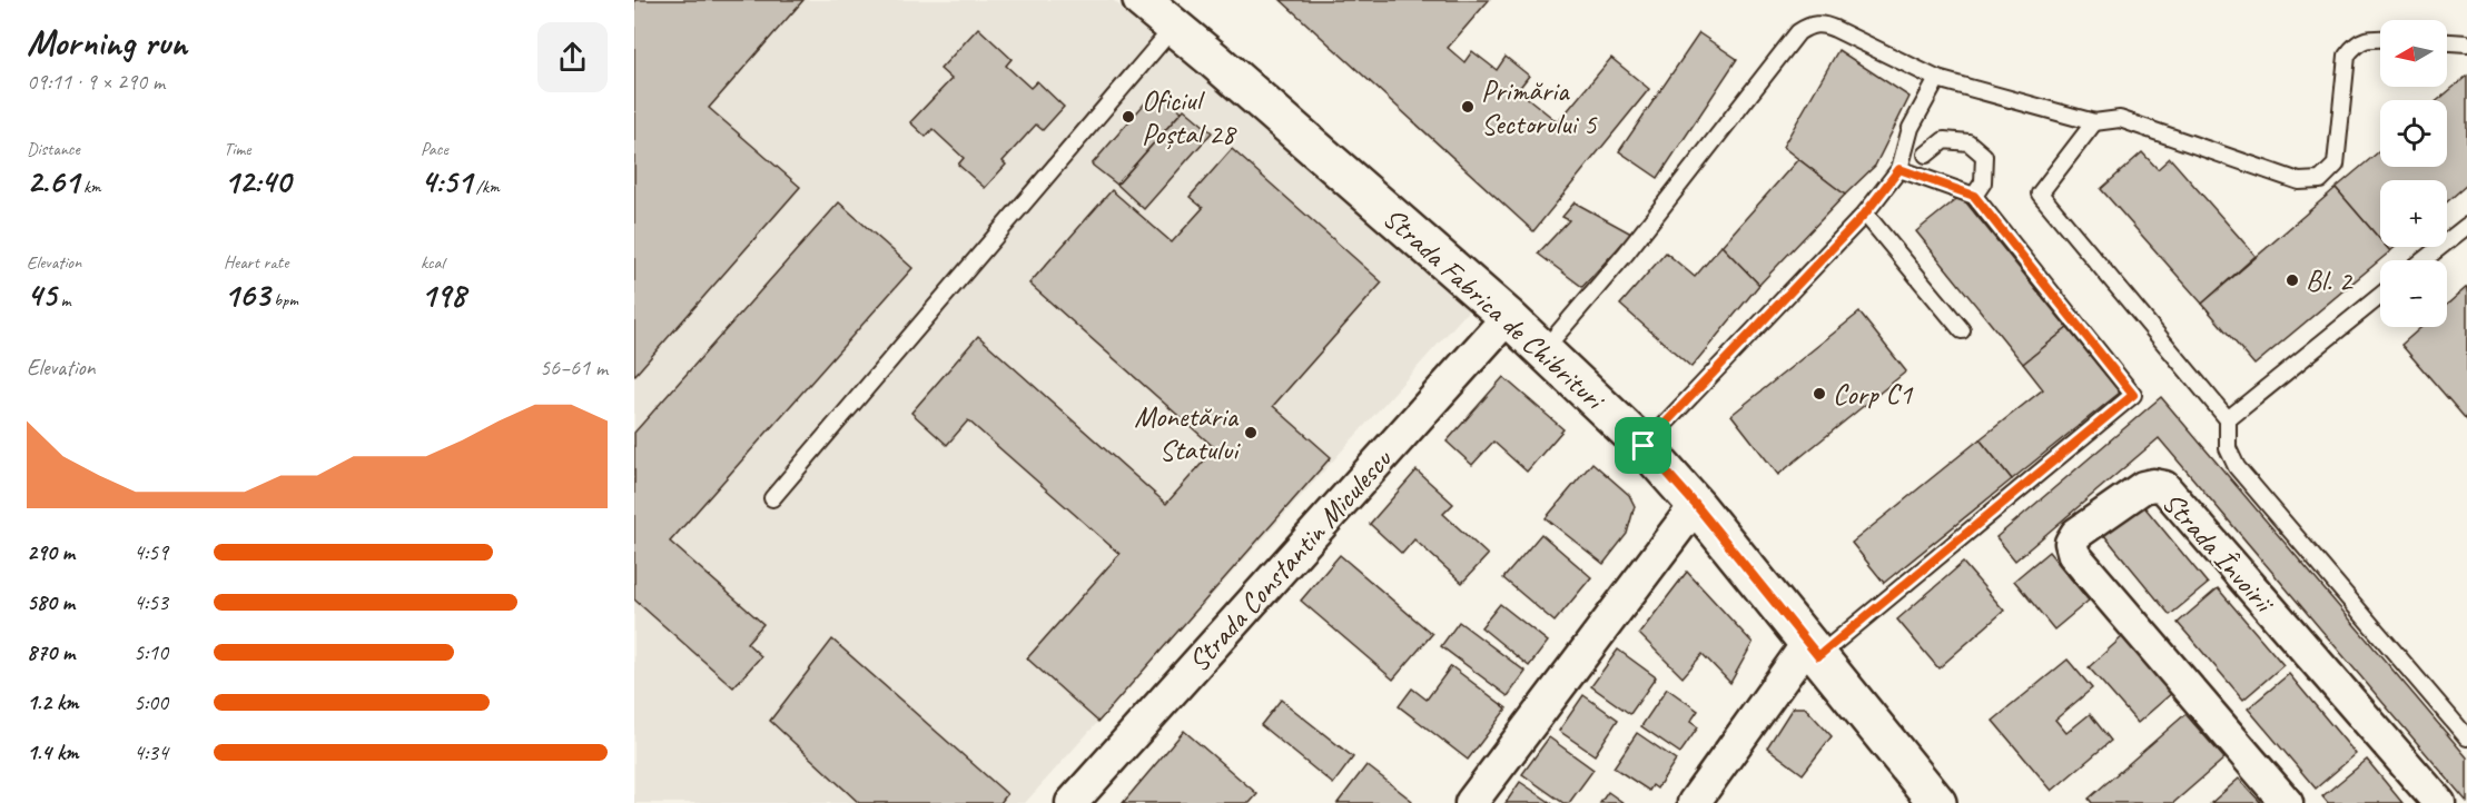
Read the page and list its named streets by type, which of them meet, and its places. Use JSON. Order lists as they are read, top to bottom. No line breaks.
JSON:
{"streets":{"street":["Strada Fabrica de Chibrituri","Strada Învoirii","Strada Constantin Miculescu"]},"crossings":[["Strada Fabrica de Chibrituri","Strada Constantin Miculescu"]],"places":["Primăria Sectorului 5","Oficiul Poștal 28","Bl. 2","Corp C1","Monetăria Statului"],"north":"left","page":{"heading":["Morning run","09:11 · 9 × 290 m"],"map_buttons":["+","−"],"stats":[["Distance","2.61 km"],["Time","12:40"],["Pace","4:51 /km"],["Elevation","45 m"],["Heart rate","163 bpm"],["kcal","198"]],"chart":["Elevation","56–61 m"],"list":[{"name":"290 m","note":"4:59"},{"name":"580 m","note":"4:53"},{"name":"870 m","note":"5:10"},{"name":"1.2 km","note":"5:00"},{"name":"1.4 km","note":"4:34"}]}}
